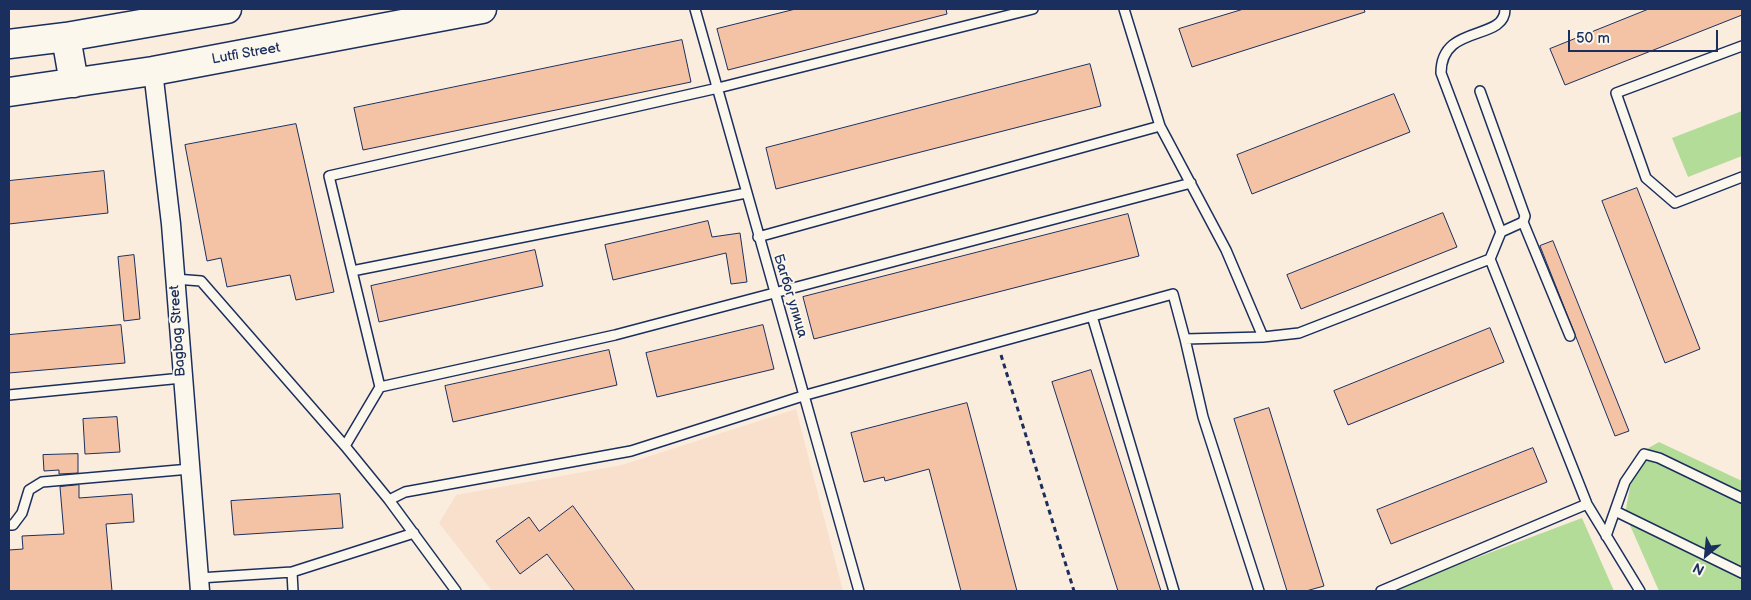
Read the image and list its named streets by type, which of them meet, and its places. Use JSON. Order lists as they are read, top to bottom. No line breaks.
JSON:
{"streets":{"main road":["Lutfi Street"],"street":["Bagbag Street"],"lane":["Багбог улица"]},"crossings":[["Lutfi Street","Bagbag Street"]],"scale_bar":"50 m","north":"bottom left"}
